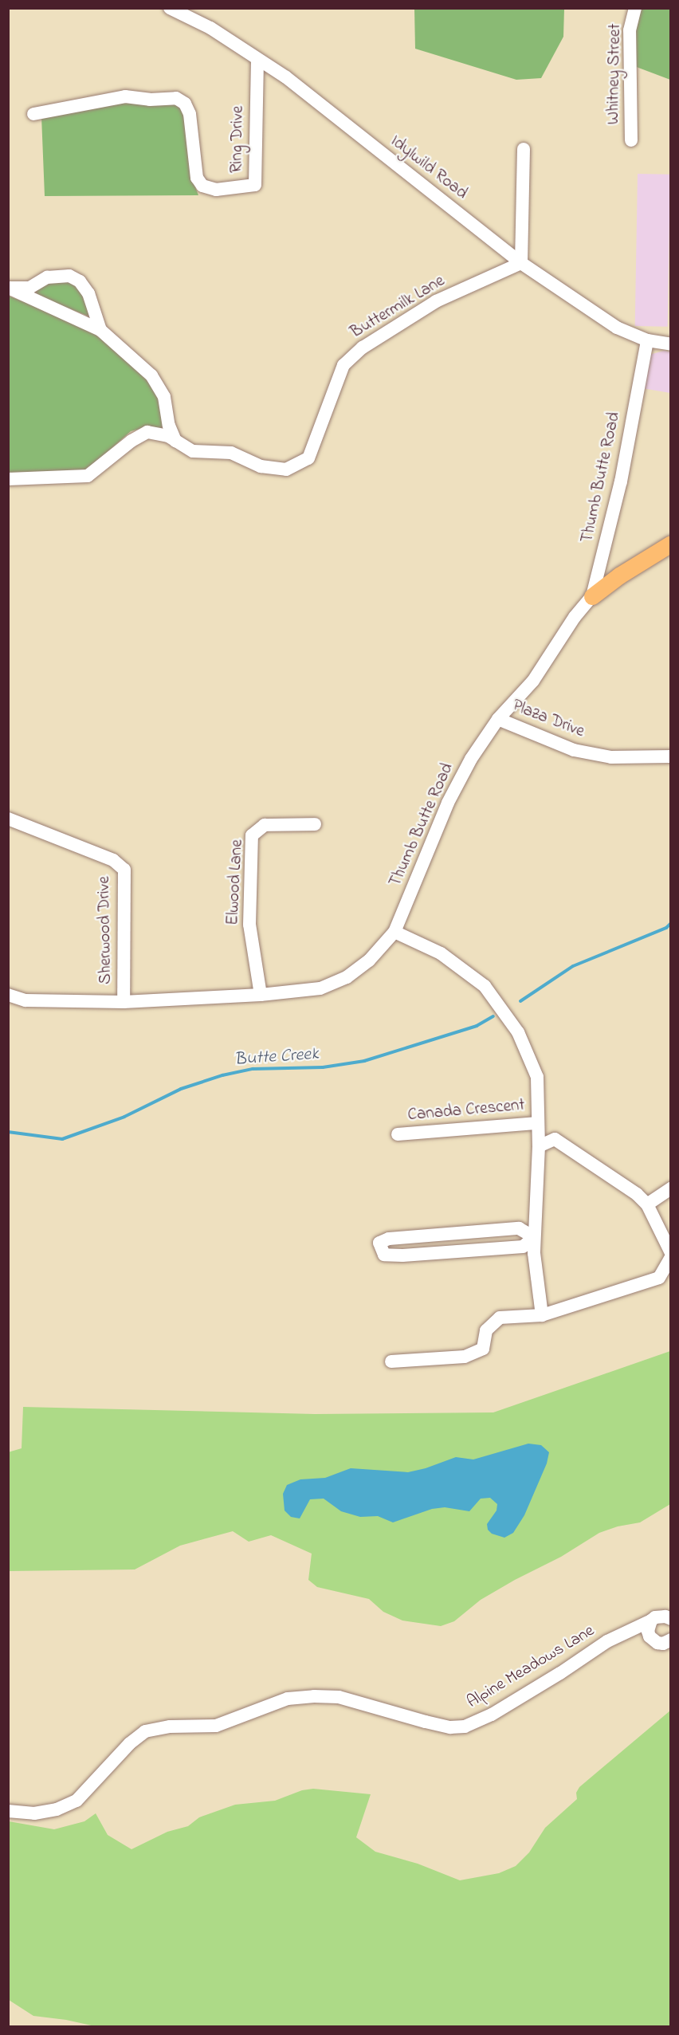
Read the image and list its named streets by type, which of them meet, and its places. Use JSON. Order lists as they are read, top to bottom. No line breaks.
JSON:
{"streets":{"street":["Whitney Street","Ring Drive","Idylwild Road","Buttermilk Lane","Thumb Butte Road","Plaza Drive","Elwood Lane","Sherwood Drive","Canada Crescent","Alpine Meadows Lane"]},"crossings":[["Ring Drive","Idylwild Road"],["Idylwild Road","Buttermilk Lane"],["Idylwild Road","Thumb Butte Road"],["Thumb Butte Road","Plaza Drive"],["Thumb Butte Road","Elwood Lane"],["Thumb Butte Road","Sherwood Drive"]],"water":["Butte Creek"]}
